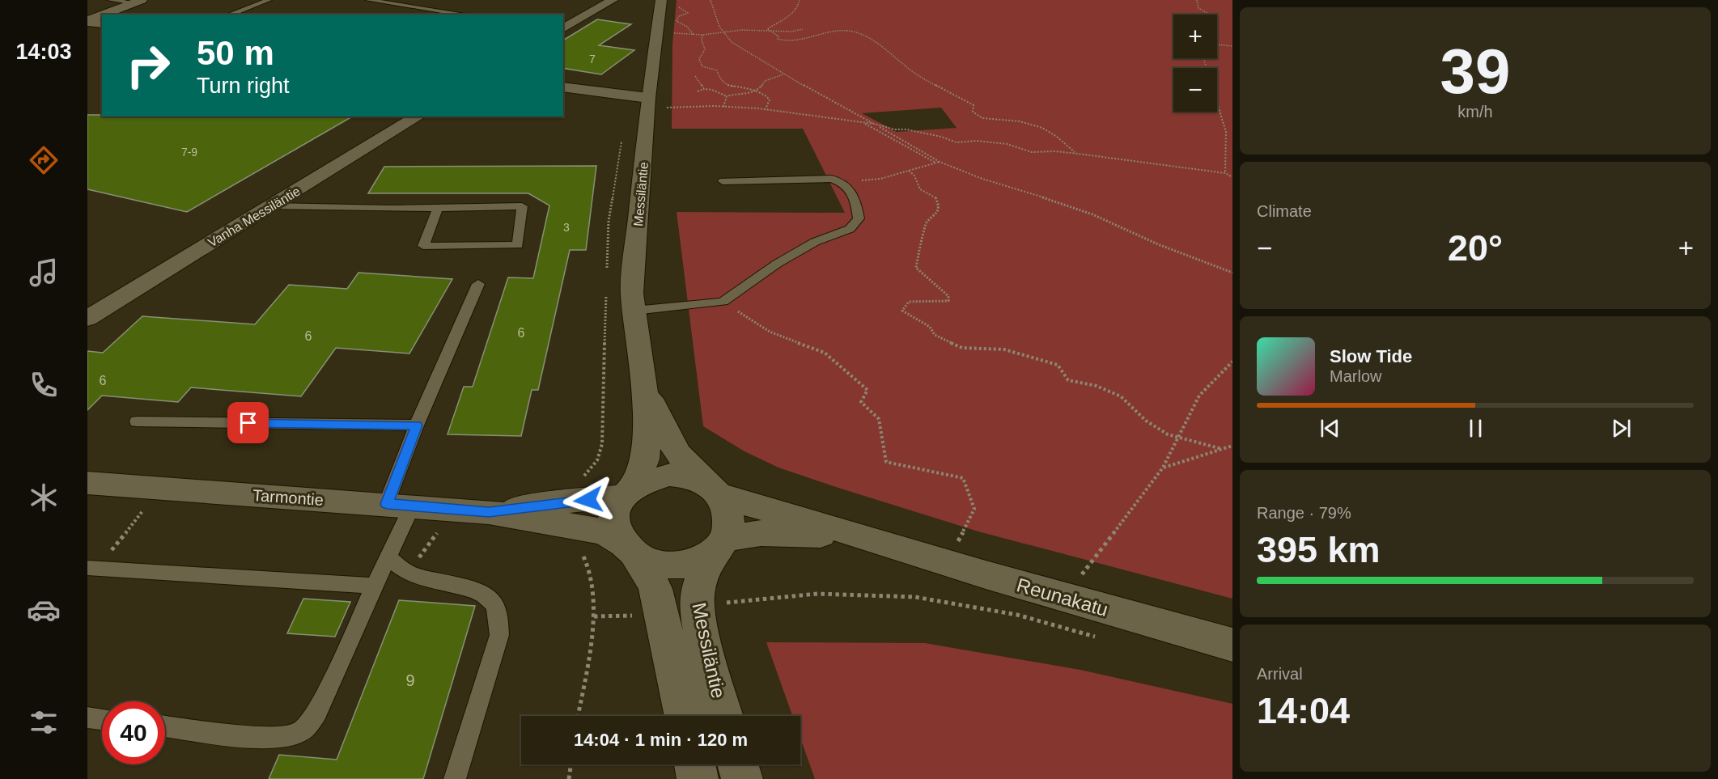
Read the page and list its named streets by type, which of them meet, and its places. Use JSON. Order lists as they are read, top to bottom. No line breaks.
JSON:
{"streets":{"street":["Messiläntie","Vanha Messiläntie","Tarmontie","Reunakatu"]},"crossings":[["Messiläntie","Tarmontie"],["Messiläntie","Reunakatu"],["Tarmontie","Reunakatu"]],"house_numbers":["7","7-9","3","6","6","6","9"],"page":{"tabs":"14:03","tile":[["39","km/h"],"Climate",["Range · 79%","395 km"],["Arrival","14:04"]],"map_buttons":["+","−"],"turn":["50 m","Turn right"],"heat":["−","20°","+"],"song":["Slow Tide","Marlow"],"limit":"40","trip":"14:04 · 1 min · 120 m"}}
